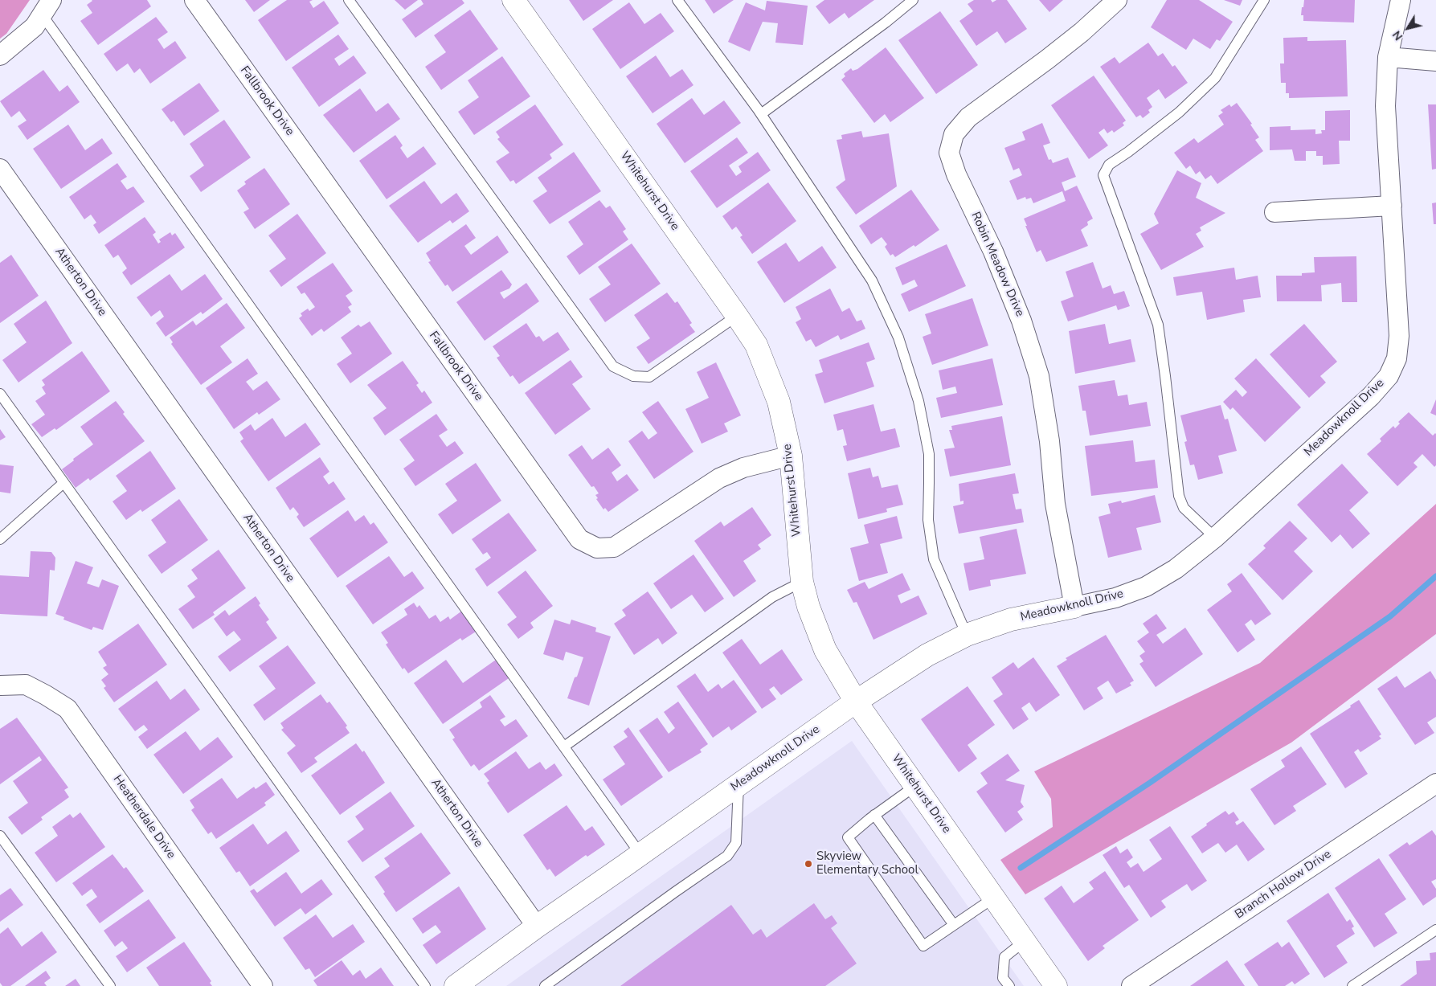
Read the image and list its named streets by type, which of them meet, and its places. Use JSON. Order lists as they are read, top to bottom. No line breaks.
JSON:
{"streets":{"street":["Fallbrook Drive","Whitehurst Drive","Robin Meadow Drive","Atherton Drive","Meadowknoll Drive","Heatherdale Drive","Branch Hollow Drive"]},"crossings":[["Fallbrook Drive","Whitehurst Drive"],["Whitehurst Drive","Meadowknoll Drive"],["Robin Meadow Drive","Meadowknoll Drive"],["Atherton Drive","Meadowknoll Drive"]],"places":["Skyview Elementary School"],"north":"bottom left"}
